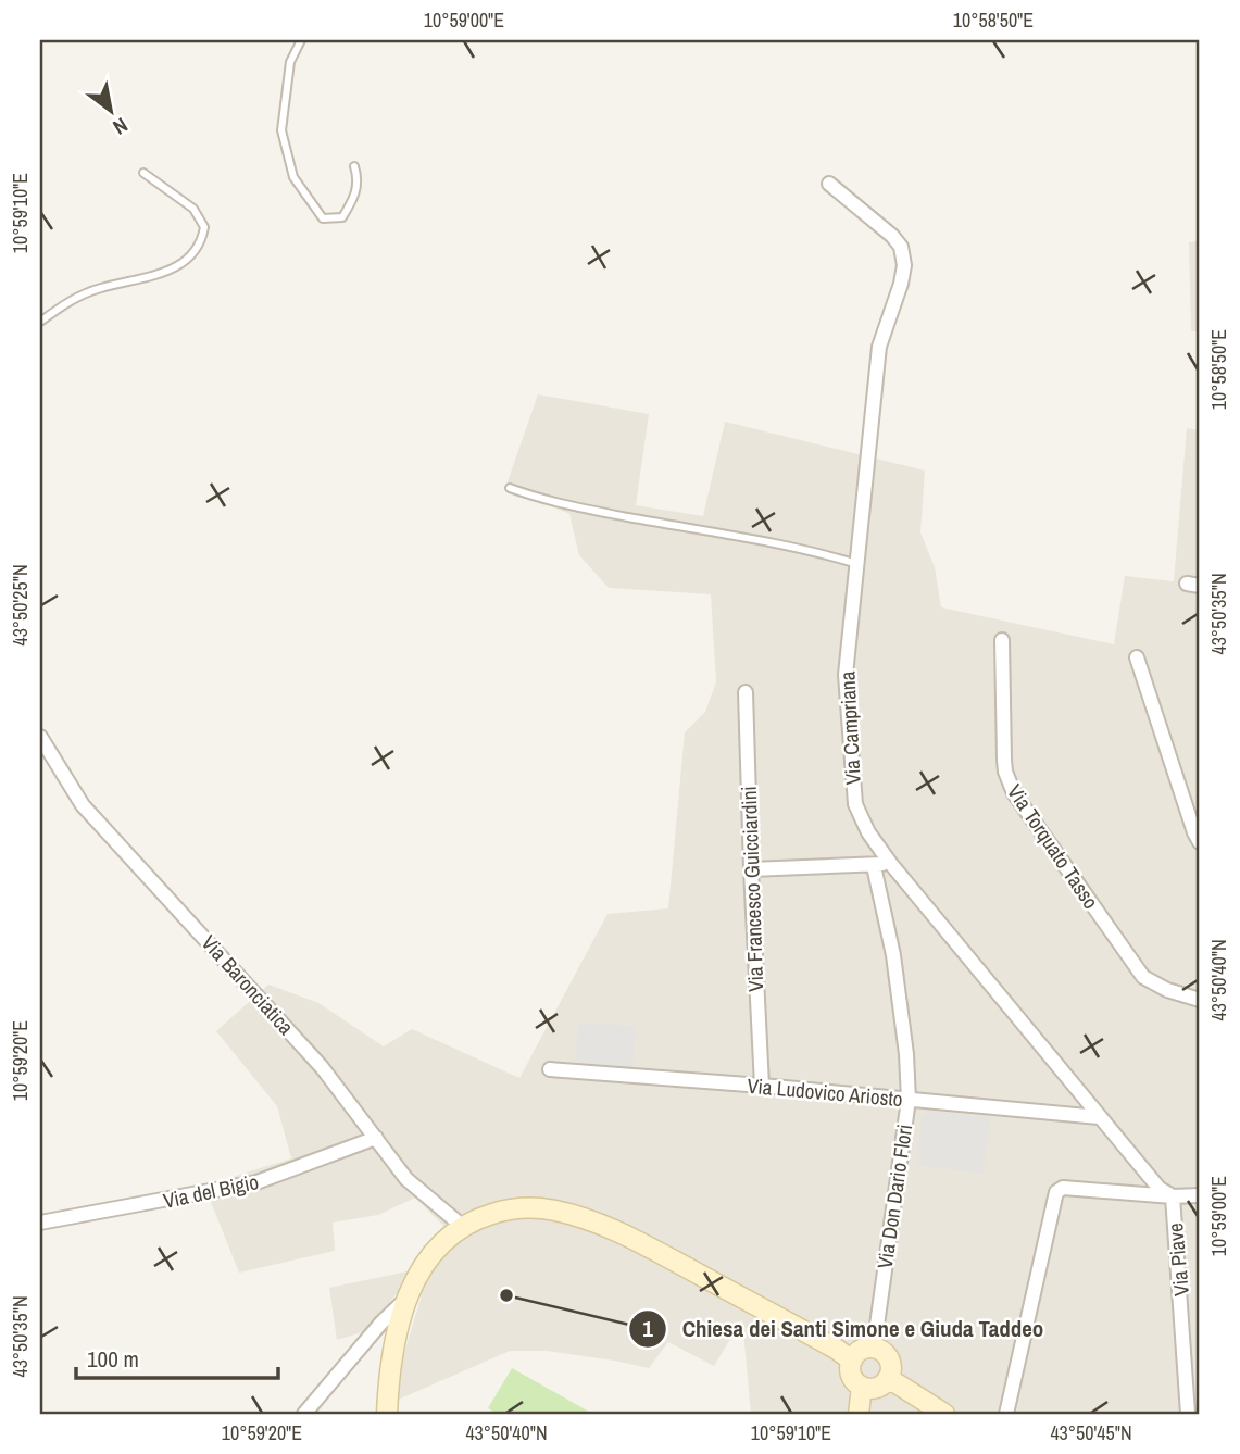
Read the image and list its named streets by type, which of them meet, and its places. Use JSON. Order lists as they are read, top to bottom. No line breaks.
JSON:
{"streets":{"street":["Via Campriana","Via Torquato Tasso","Via Francesco Guicciardini","Via Baronciatica","Via Ludovico Ariosto","Via del Bigio","Via Don Dario Flori","Via Piave"]},"crossings":[["Via Campriana","Via Ludovico Ariosto"],["Via Campriana","Via Piave"],["Via Francesco Guicciardini","Via Ludovico Ariosto"],["Via Baronciatica","Via del Bigio"],["Via Ludovico Ariosto","Via Don Dario Flori"]],"places":["Chiesa dei Santi Simone e Giuda Taddeo"],"scale_bar":"100 m","north":"bottom right","coordinates":["10°59'00\"E","10°58'50\"E","10°59'10\"E","43°50'25\"N","43°50'35\"N","43°50'40\"N","10°59'20\"E","43°50'45\"N"]}
